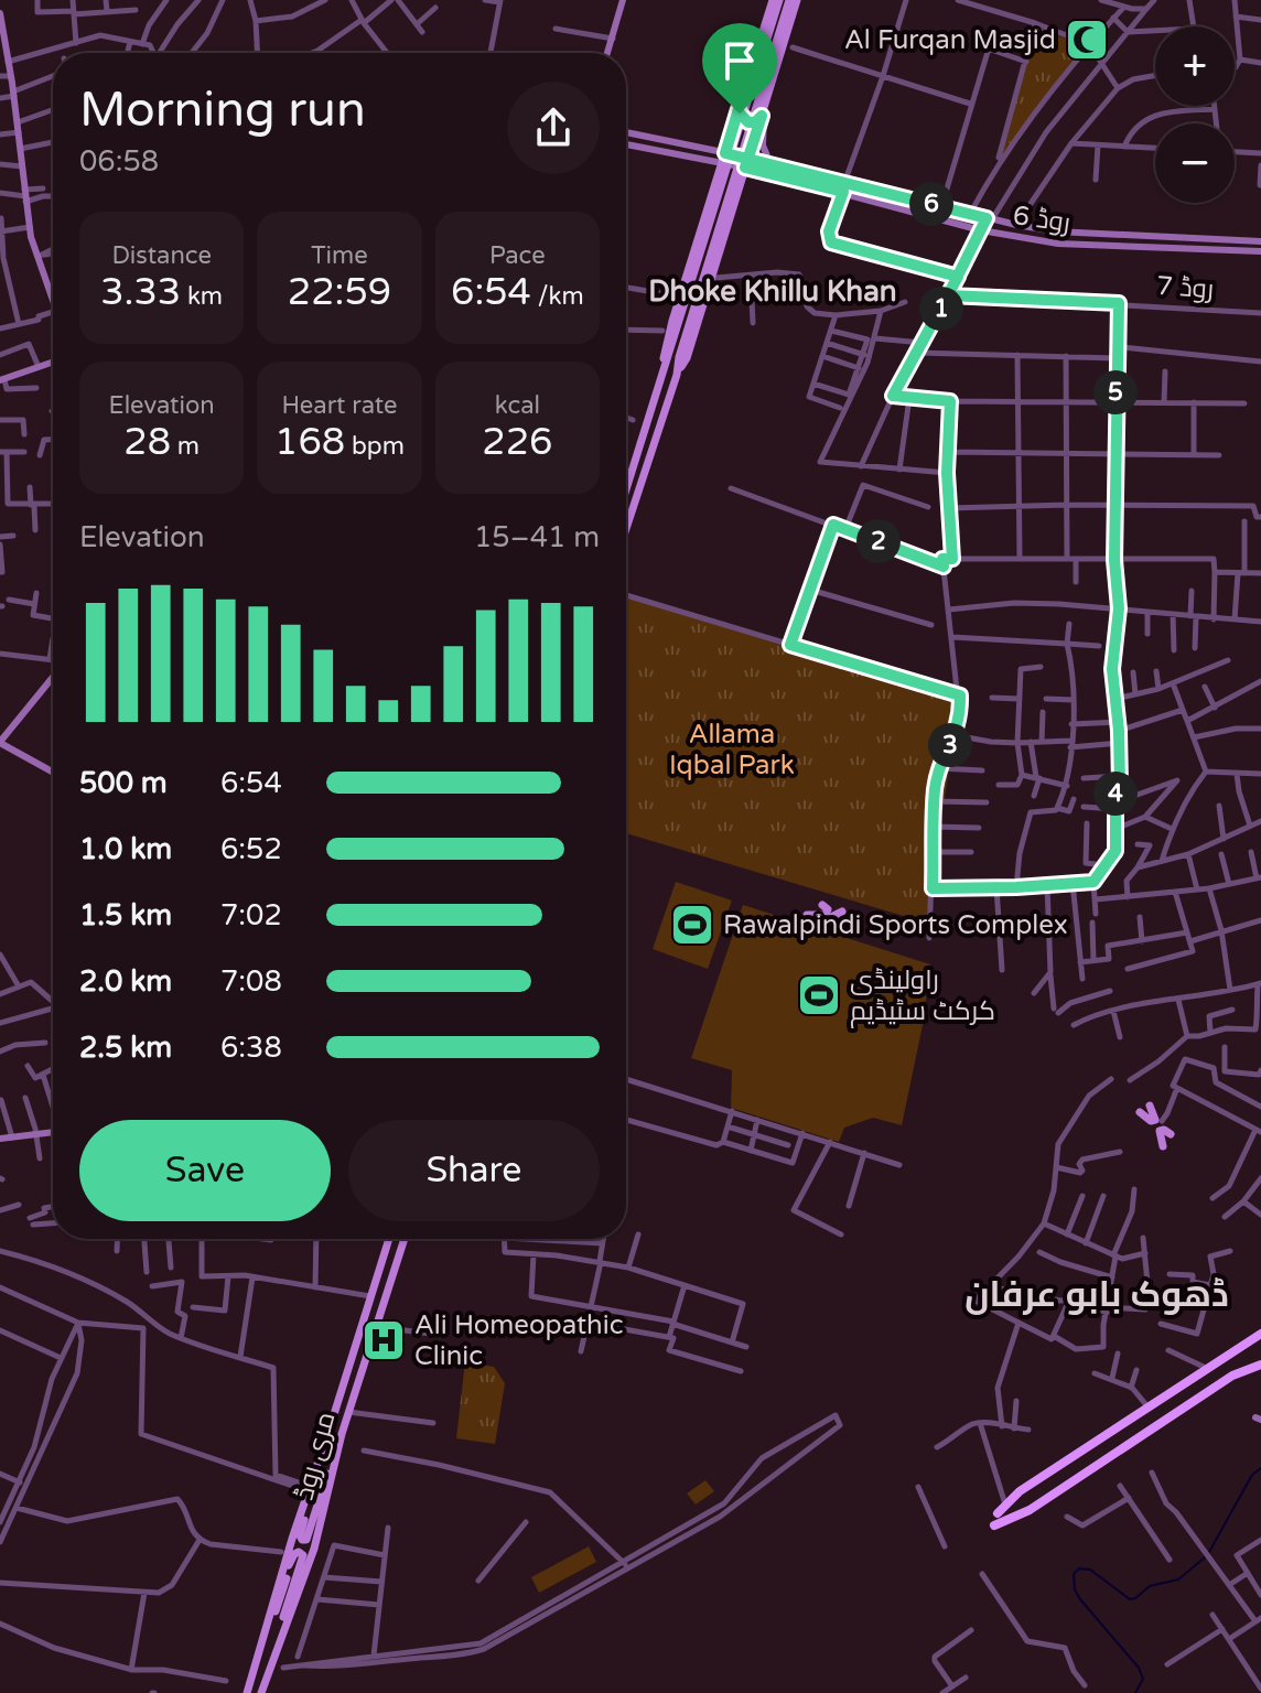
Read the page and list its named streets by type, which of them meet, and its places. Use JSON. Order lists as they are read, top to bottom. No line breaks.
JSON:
{"streets":{"main road":["روڈ 6","مری روڈ"],"street":["روڈ 7"]},"districts":["Dhoke Khillu Khan","ڈھوک بابو عرفان"],"parks":["Allama Iqbal Park"],"places":{"mosque":["Al Furqan Masjid"],"sports":["Rawalpindi Sports Complex","راولپنڈی کرکٹ سٹیڈیم"],"hospital":["Ali Homeopathic Clinic"]},"page":{"map_buttons":["+","−"],"heading":["Morning run","06:58"],"pins":["6","1","5","2","3","4"],"stats":[["Distance","3.33 km"],["Time","22:59"],["Pace","6:54 /km"],["Elevation","28 m"],["Heart rate","168 bpm"],["kcal","226"]],"chart":["Elevation","15–41 m"],"list":[{"name":"500 m","note":"6:54"},{"name":"1.0 km","note":"6:52"},{"name":"1.5 km","note":"7:02"},{"name":"2.0 km","note":"7:08"},{"name":"2.5 km","note":"6:38"}],"buttons":["Save","Share"]}}
